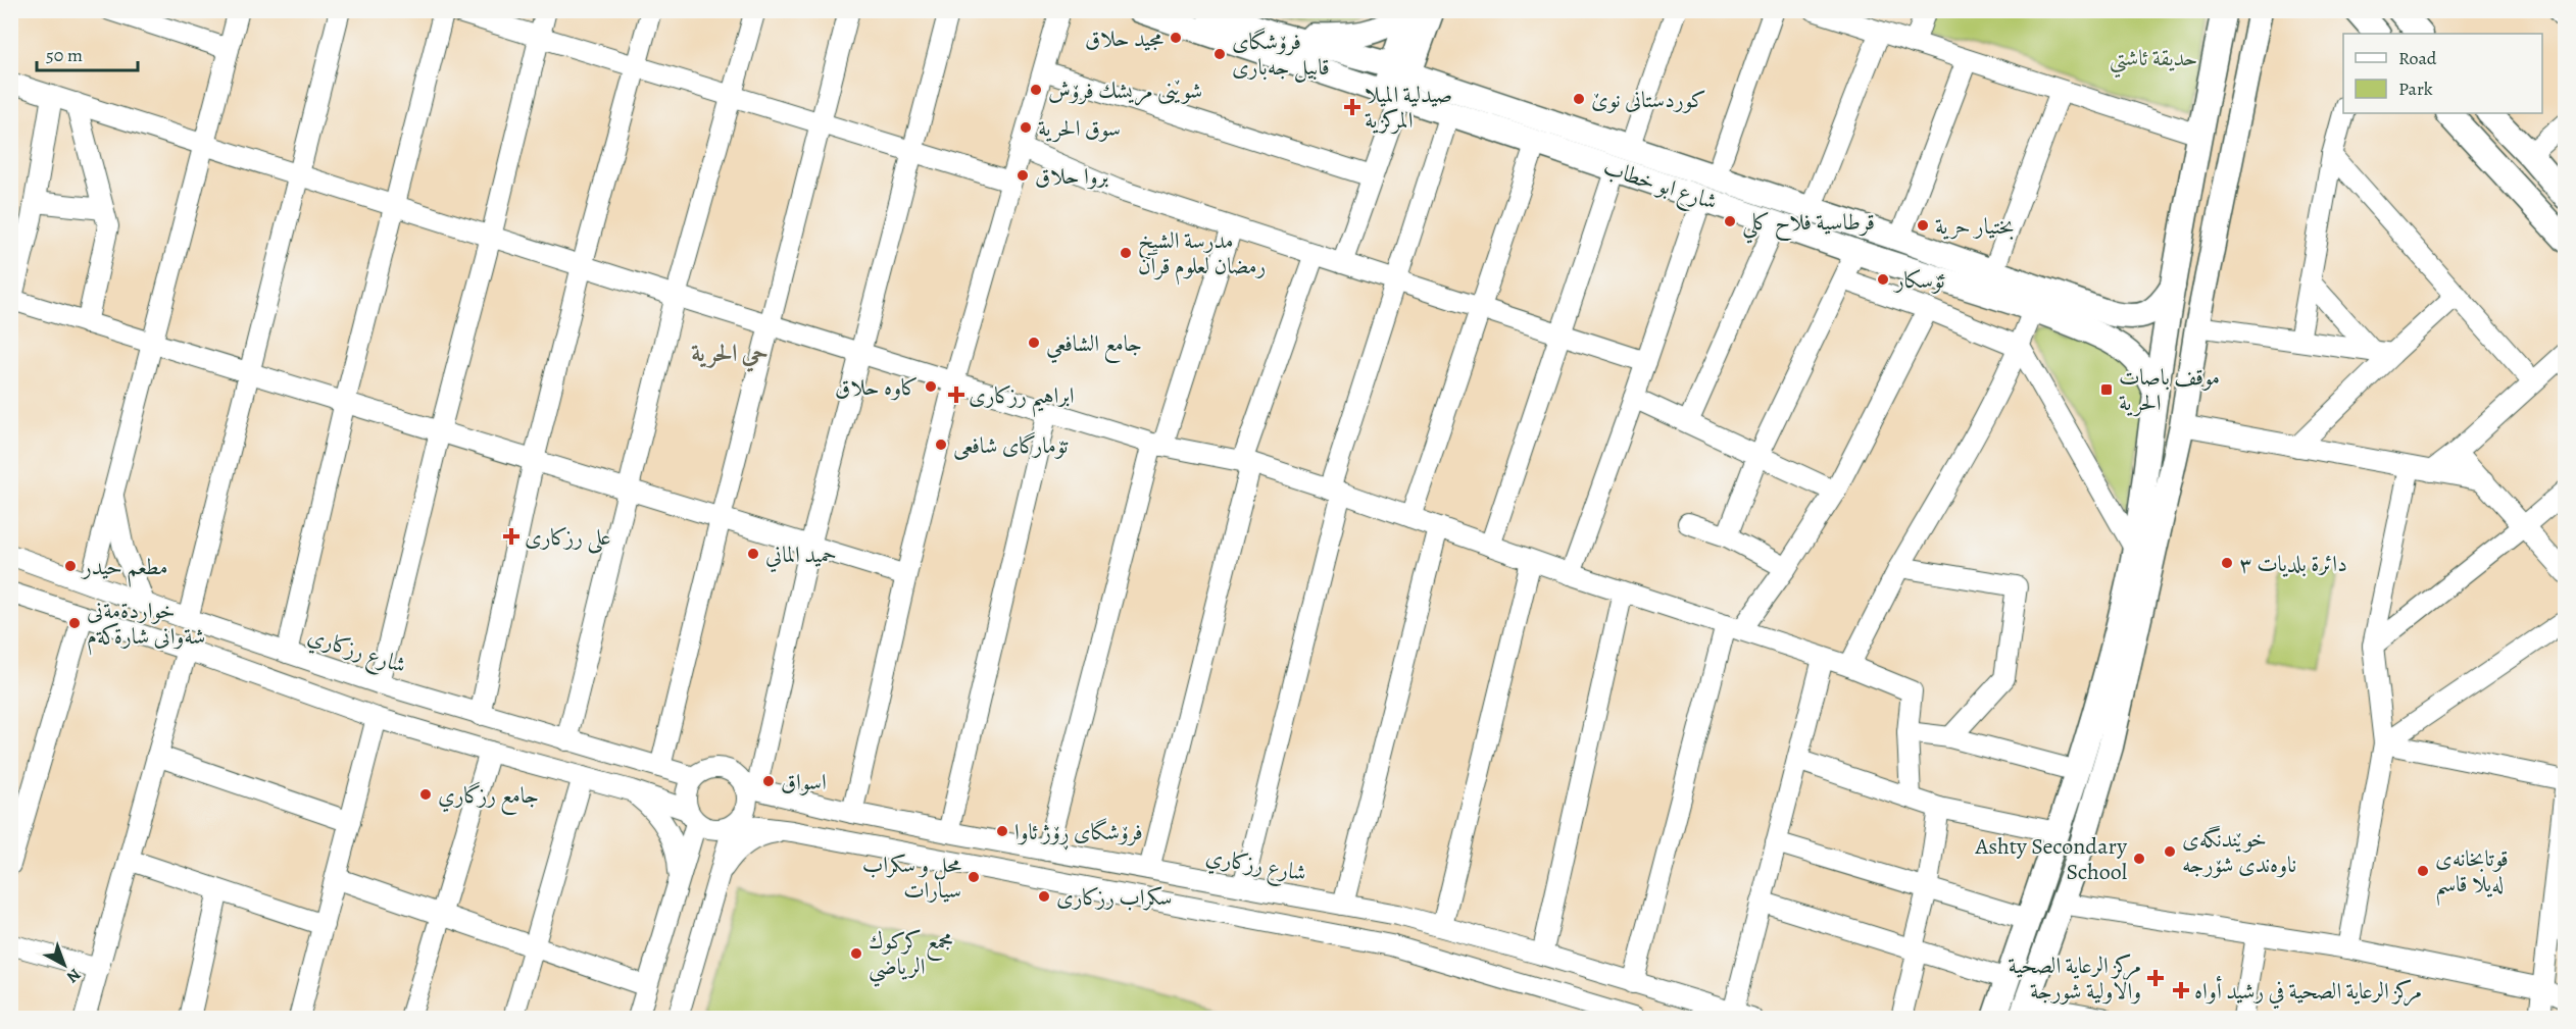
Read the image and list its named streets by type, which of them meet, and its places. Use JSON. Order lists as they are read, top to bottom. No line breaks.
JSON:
{"streets":{"main road":["شارع ابو خطاب"],"street":["شارع رزكاري"]},"districts":["حي الحرية"],"parks":["حديقة ئاشتي"],"places":{"other":["مجيد حلاق","فرۆشگای قابیل جەباری","شوێنى مريشك فرۆش","کوردستانی نوێ","سوق الحرية","بروا حلاق","قرطاسية فلاح كلي","بختيار حرية","مدرسة الشيخ رمضان لعلوم قرآن","ئۆسکار","جامع الشافعي","كاوه حلاق","تۆمارگاى شافعى","حميد الماني","دائرة بلديات ٣","مطعم حيدر","خواردةمةنى شةوانى شارةكةم","اسواق","جامع رزگاري","فرۆشگای ڕۆژ ئاوا","خوێندنگەی ناوەندی شۆرجە","Ashty Secondary School","قوتابخانەی لەیلا قاسم","محل و سكراب سيارات","سكراب رزكارى","مجمع كركوك الرياضي"],"health":["صيدلية الميلا المركزية","ابراهيم رزكارى","على رزكارى","مركز الرعاية الصحية والاولية شورجة","مركز الرعاية الصحية في رشيد أواه"],"transit":["موقف باصات الحریة"]},"legend":["Road","Park"],"scale_bar":"50 m","north":"bottom right"}
